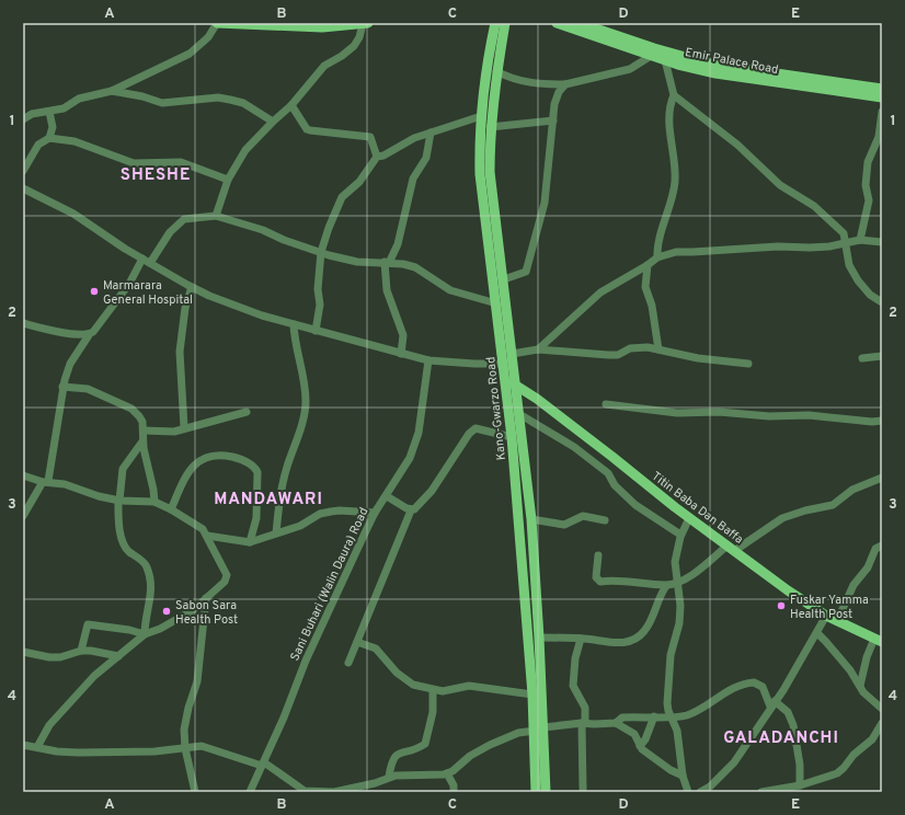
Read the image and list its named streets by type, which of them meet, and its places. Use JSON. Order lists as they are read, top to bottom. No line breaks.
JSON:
{"streets":{"main road":["Emir Palace Road","Kano-Gwarzo Road","Titin Baba Dan Baffa"],"street":["Sani Buhari (Walin Daura) Road"]},"crossings":[["Kano-Gwarzo Road","Titin Baba Dan Baffa"]],"districts":["SHESHE","MANDAWARI","GALADANCHI"],"places":["Marmarara General Hospital","Fuskar Yamma Health Post","Sabon Sara Health Post"],"grid":{"columns":["A","B","C","D","E"],"rows":["1","2","3","4"]}}
